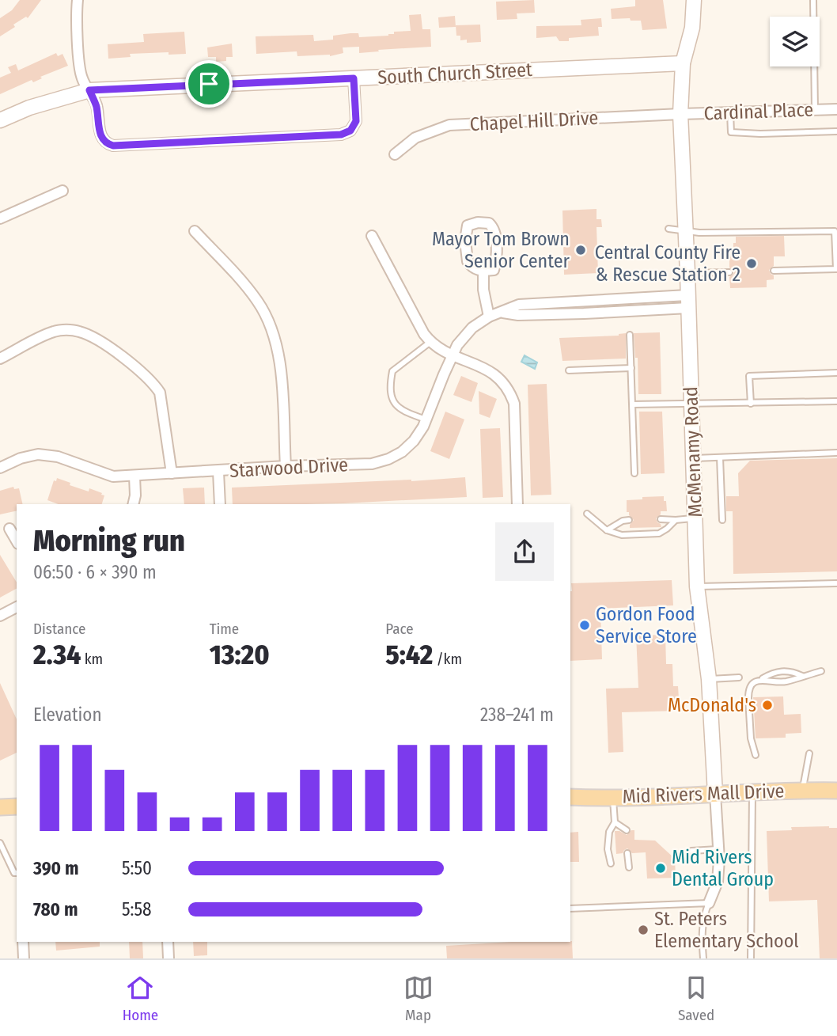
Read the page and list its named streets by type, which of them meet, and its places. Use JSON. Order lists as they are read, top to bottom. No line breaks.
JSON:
{"streets":{"main road":["Mid Rivers Mall Drive"],"street":["South Church Street","Cardinal Place","Chapel Hill Drive","McMenamy Road","Starwood Drive"]},"crossings":[["South Church Street","McMenamy Road"],["Cardinal Place","Chapel Hill Drive"],["Cardinal Place","McMenamy Road"],["Chapel Hill Drive","McMenamy Road"],["McMenamy Road","Starwood Drive"],["McMenamy Road","Mid Rivers Mall Drive"]],"places":["Mayor Tom Brown Senior Center","Central County Fire & Rescue Station 2","Gordon Food Service Store","McDonald's","Mid Rivers Dental Group","St. Peters Elementary School"],"page":{"heading":["Morning run","06:50 · 6 × 390 m"],"stats":[["Distance","2.34 km"],["Time","13:20"],["Pace","5:42 /km"]],"chart":["Elevation","238–241 m"],"list":[{"name":"390 m","note":"5:50"},{"name":"780 m","note":"5:58"}],"tabs":["Home","Map","Saved"]}}
